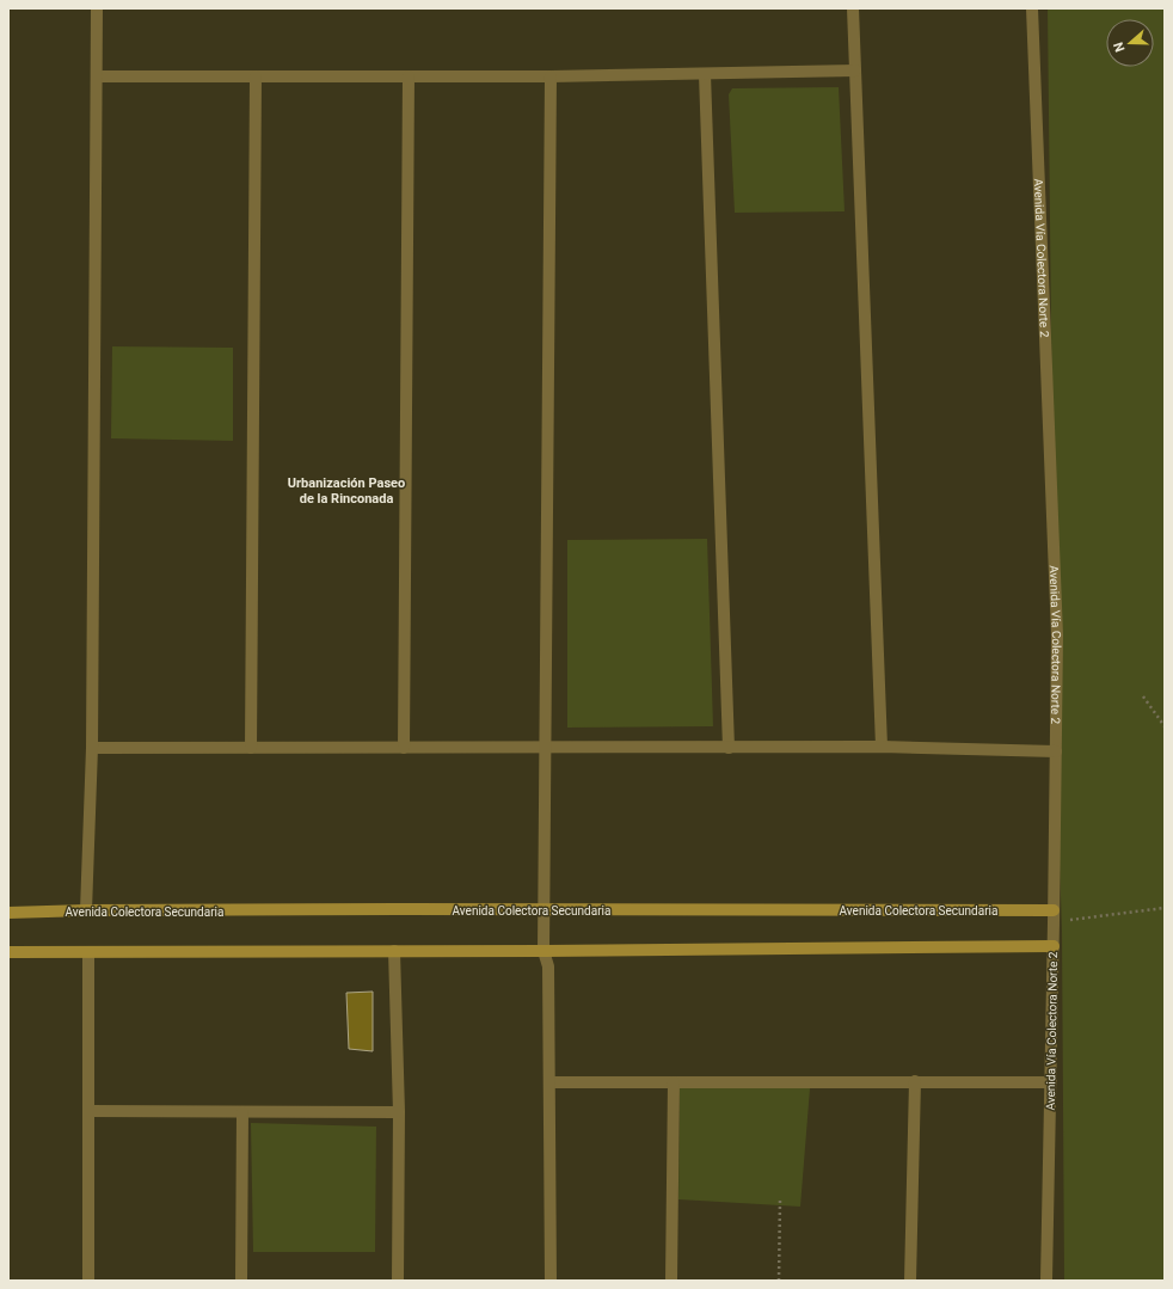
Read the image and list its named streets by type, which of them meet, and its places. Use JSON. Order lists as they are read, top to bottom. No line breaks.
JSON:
{"streets":{"street":["Avenida Vía Colectora Norte 2","Avenida Colectora Secundaria"]},"crossings":[["Avenida Vía Colectora Norte 2","Avenida Colectora Secundaria"]],"districts":["Urbanización Paseo de la Rinconada"],"north":"left"}
